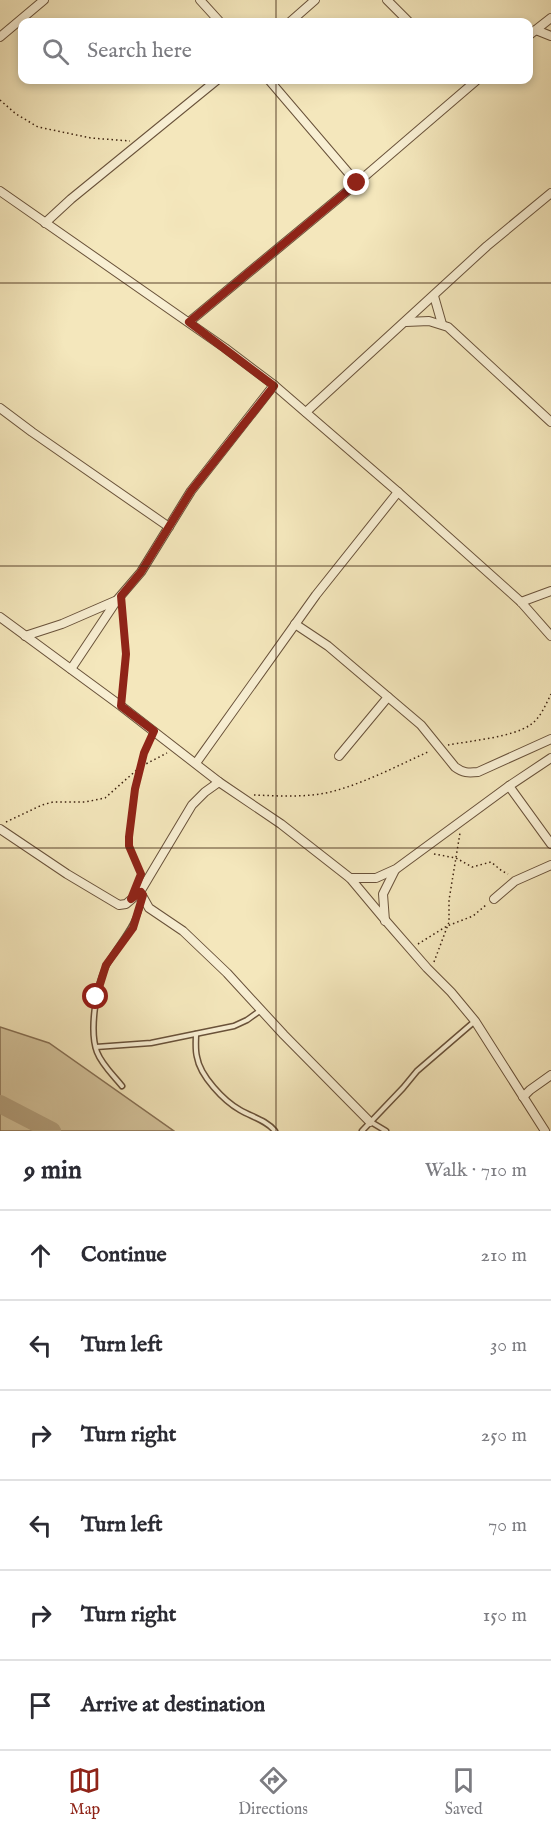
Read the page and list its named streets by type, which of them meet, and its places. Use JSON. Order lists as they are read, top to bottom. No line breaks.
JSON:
{"page":{"search":"Search here","heading":["9 min","Walk · 710 m"],"list":[["Continue","210 m"],["Turn left","30 m"],["Turn right","250 m"],["Turn left","70 m"],["Turn right","150 m"],"Arrive at destination"],"nav":["Map","Directions","Saved"]}}
